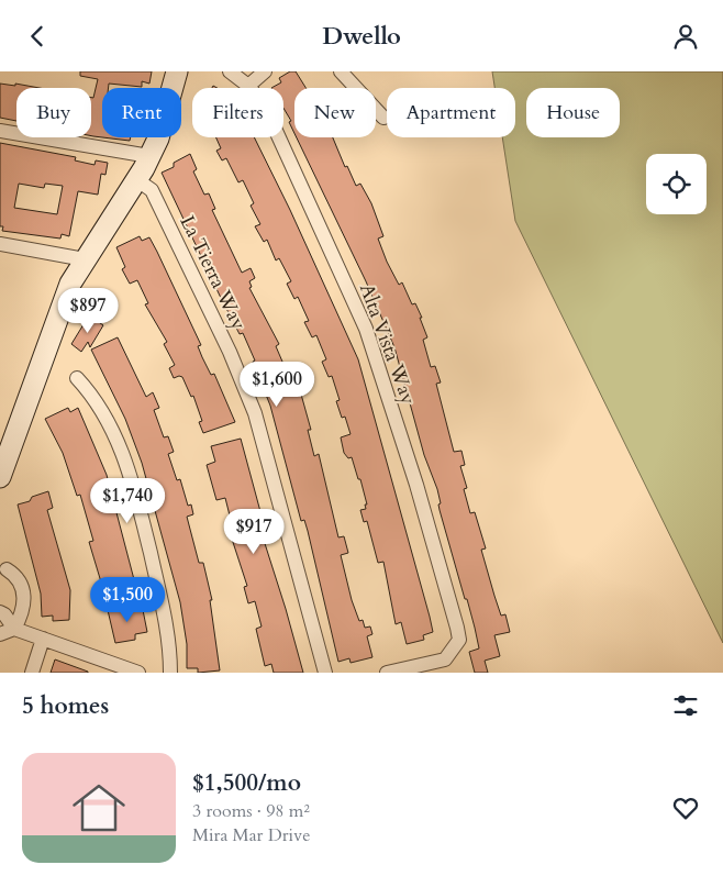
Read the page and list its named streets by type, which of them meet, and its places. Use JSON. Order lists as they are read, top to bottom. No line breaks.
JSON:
{"streets":{"street":["La Tierra Way","Alta Vista Way"]},"page":{"header":"Dwello","chip":["Buy","Rent","Filters","New","Apartment","House"],"price":["$897","$1,600","$1,740","$917","$1,500"],"heading":"5 homes","list":[{"name":"$1,500/mo","note":"3 rooms · 98 m² · Mira Mar Drive"}]}}
